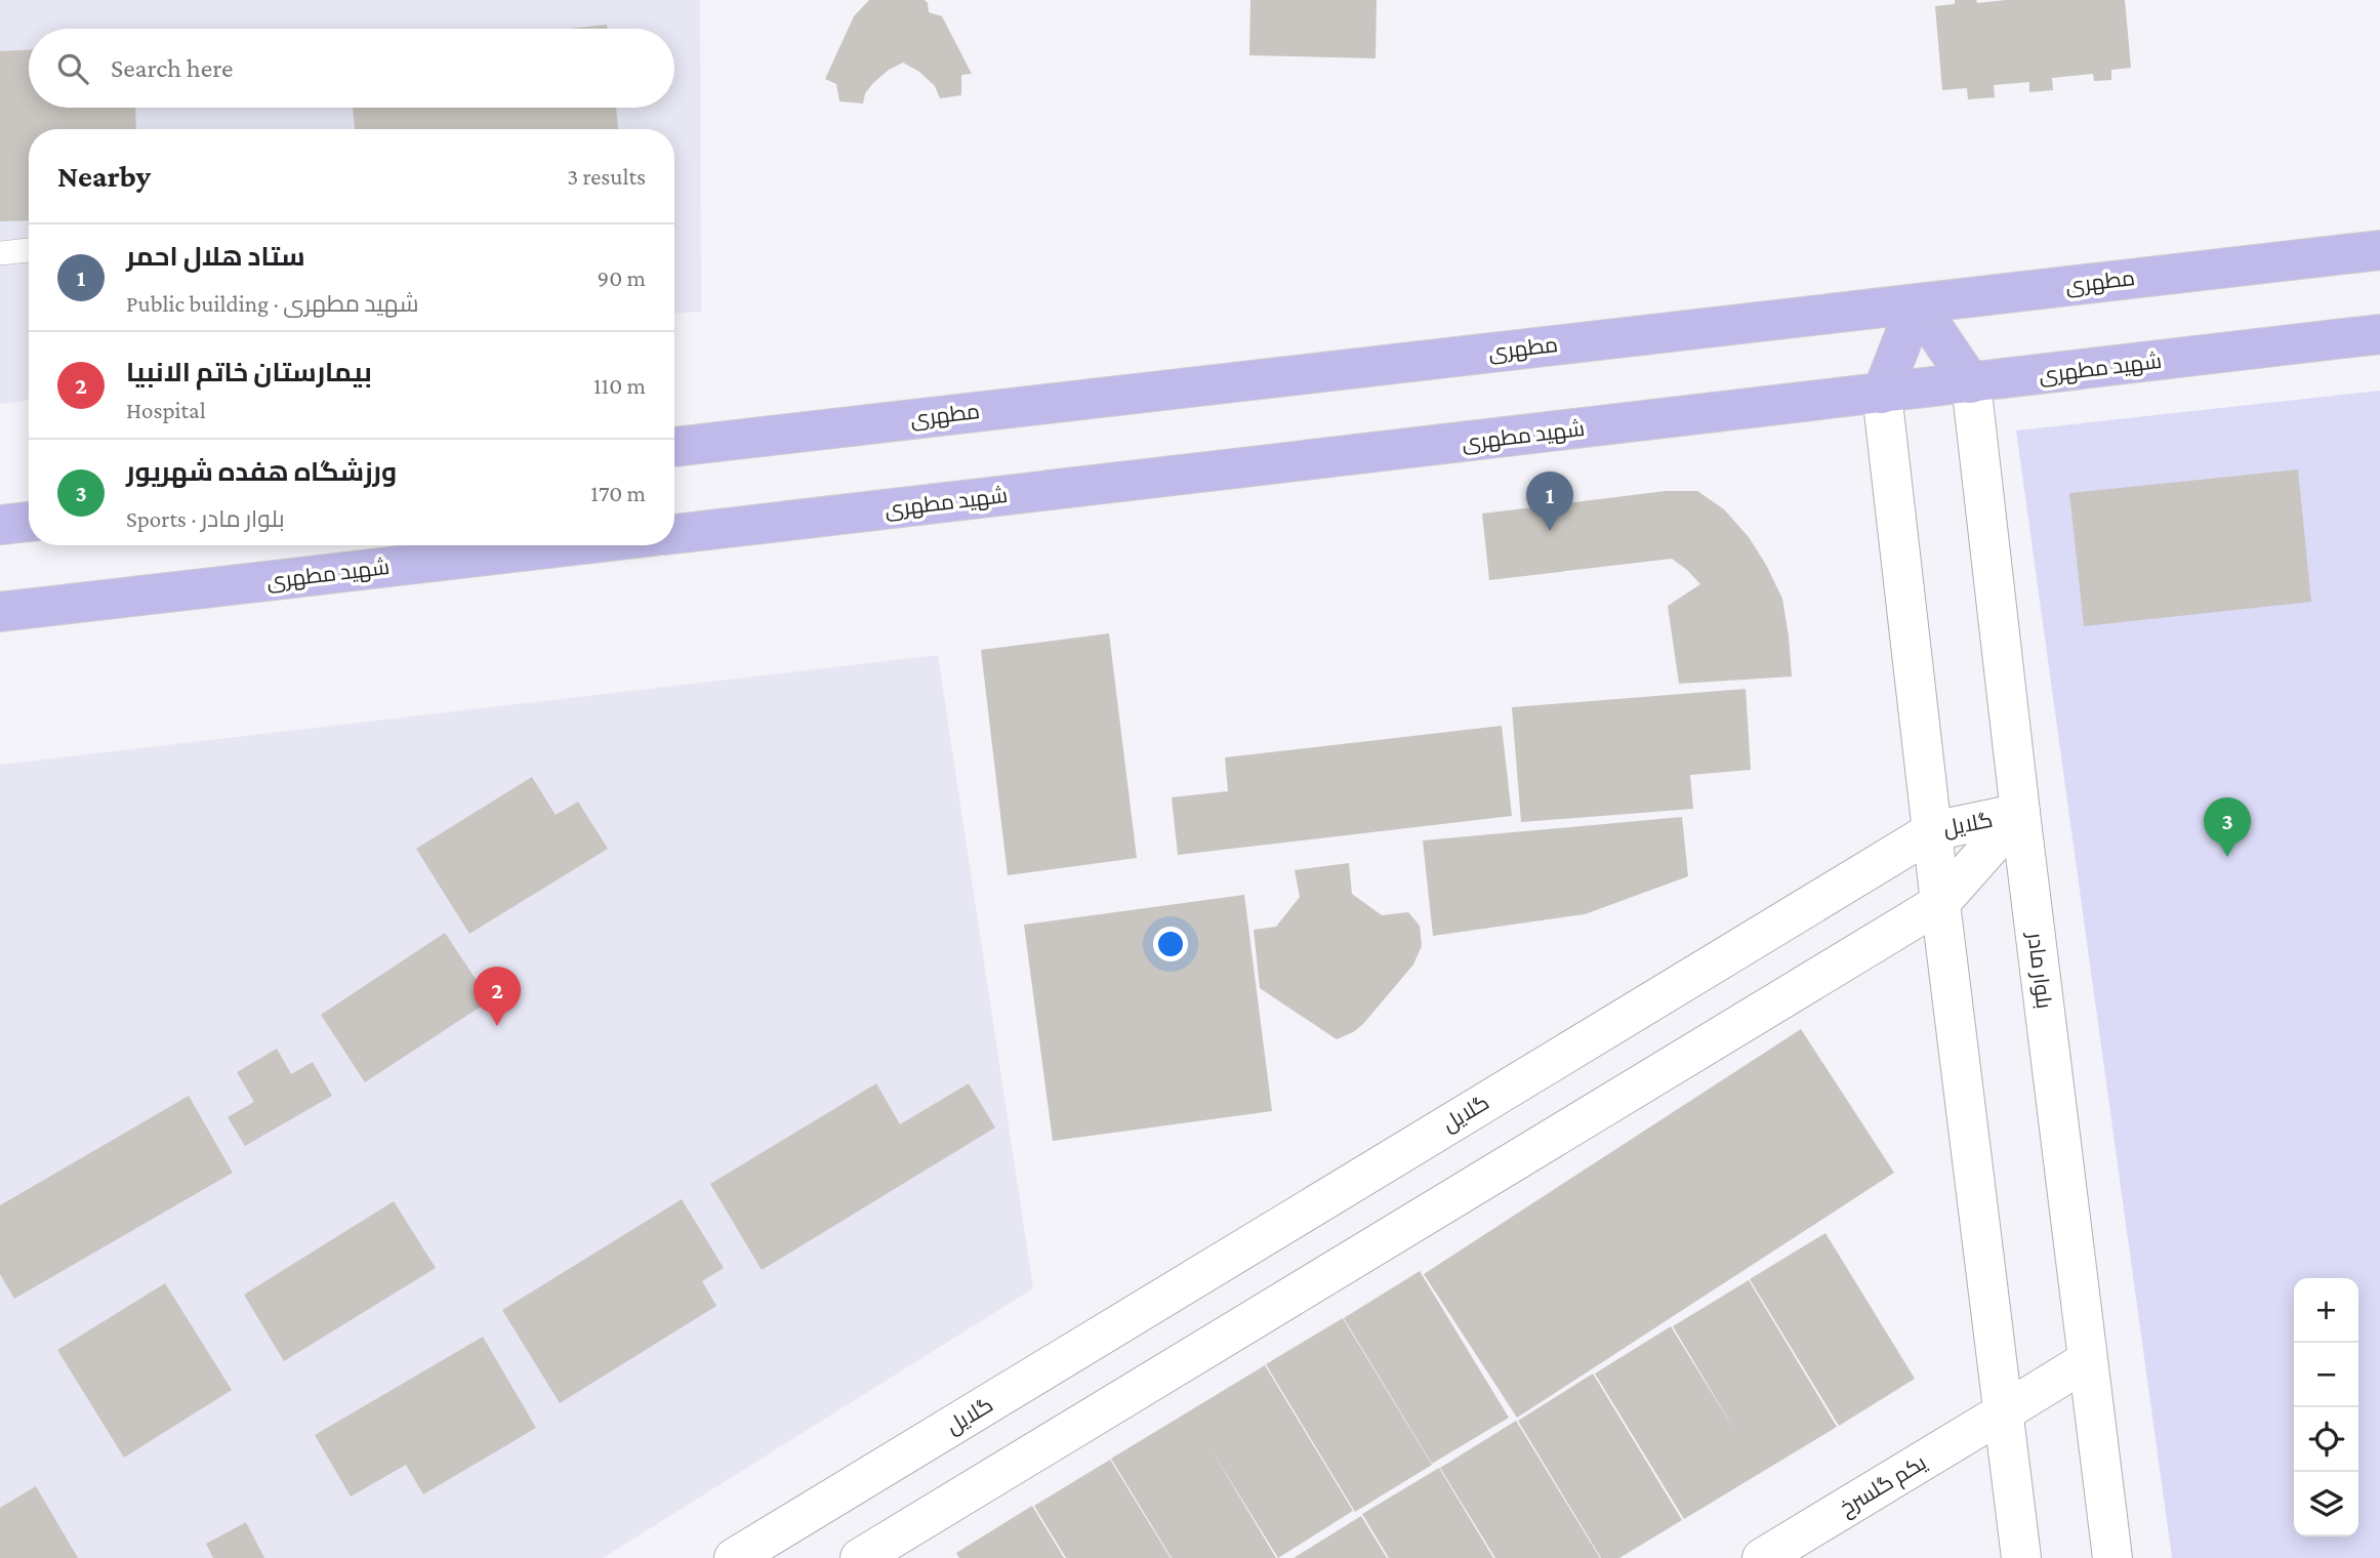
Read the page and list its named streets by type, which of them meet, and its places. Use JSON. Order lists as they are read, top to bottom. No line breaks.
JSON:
{"streets":{"main road":["مطهری","شهید مطهری"],"street":["گلایل","بلوار مادر","یکم گلسرخ"]},"crossings":[["شهید مطهری","بلوار مادر"],["گلایل","بلوار مادر"],["بلوار مادر","یکم گلسرخ"]],"page":{"search":"Search here","heading":["Nearby","3 results"],"list":[{"mark":"1","name":"ستاد هلال احمر","note":"Public building · شهید مطهری","value":"90 m"},{"mark":"2","name":"بیمارستان خاتم الانبیا","note":"Hospital","value":"110 m"},{"mark":"3","name":"ورزشگاه هفده شهریور","note":"Sports · بلوار مادر","value":"170 m"}],"pins":["1","3","2"],"map_buttons":["+","−"]}}
